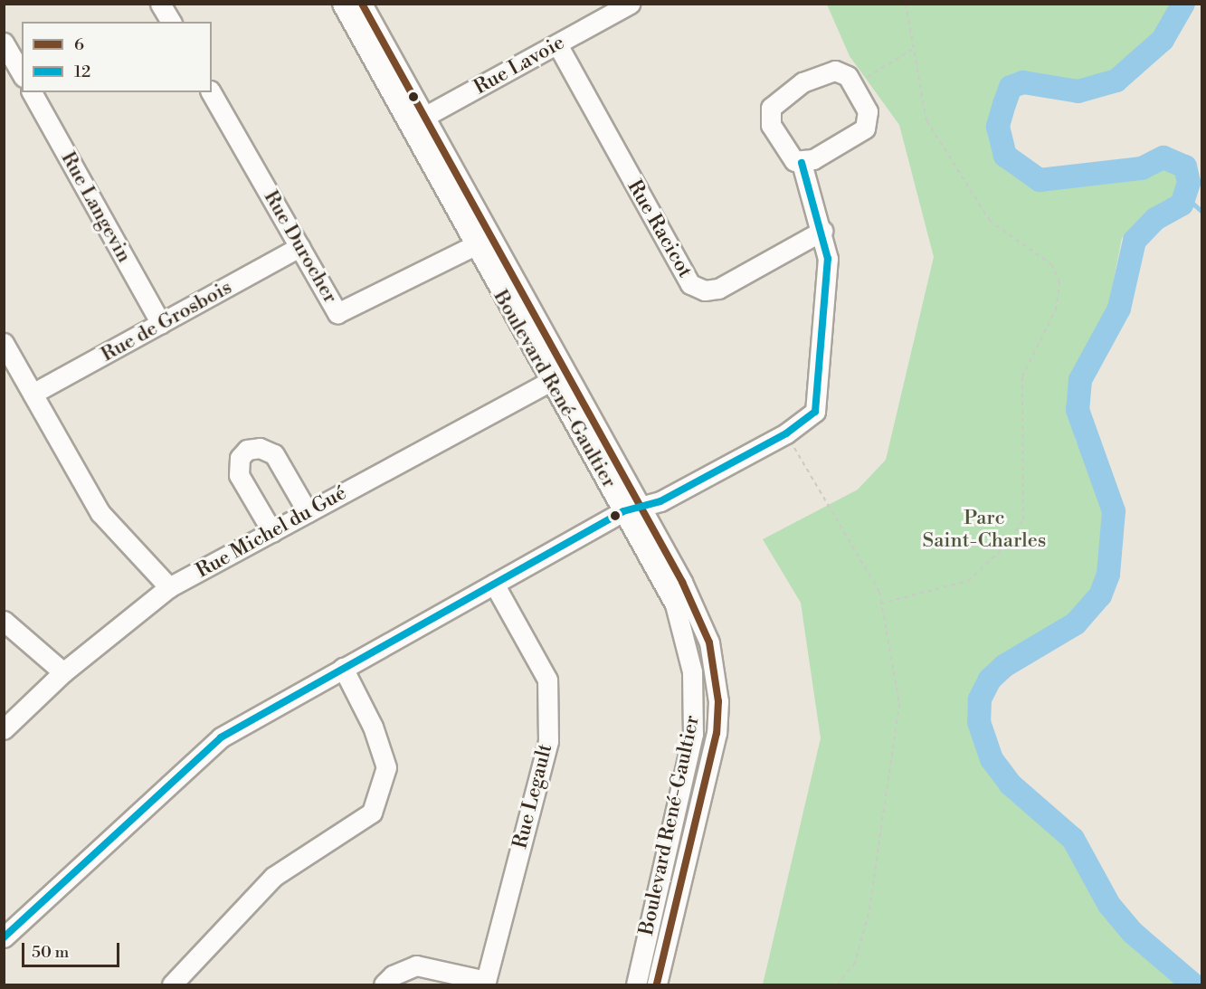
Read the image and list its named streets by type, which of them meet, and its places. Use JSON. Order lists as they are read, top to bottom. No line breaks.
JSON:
{"streets":{"street":["Rue Lavoie","Rue Langevin","Rue Racicot","Rue Durocher","Rue de Grosbois","Boulevard René-Gaultier","Rue Michel du Gué","Rue Legault"]},"crossings":[["Rue Lavoie","Rue Racicot"],["Rue Lavoie","Boulevard René-Gaultier"],["Rue Langevin","Rue de Grosbois"],["Rue Durocher","Rue de Grosbois"],["Rue Durocher","Boulevard René-Gaultier"],["Boulevard René-Gaultier","Rue Michel du Gué"]],"parks":["Parc Saint-Charles"],"lines":["transit line 6","transit line 12"],"legend":["6","12"],"scale_bar":"50 m"}
